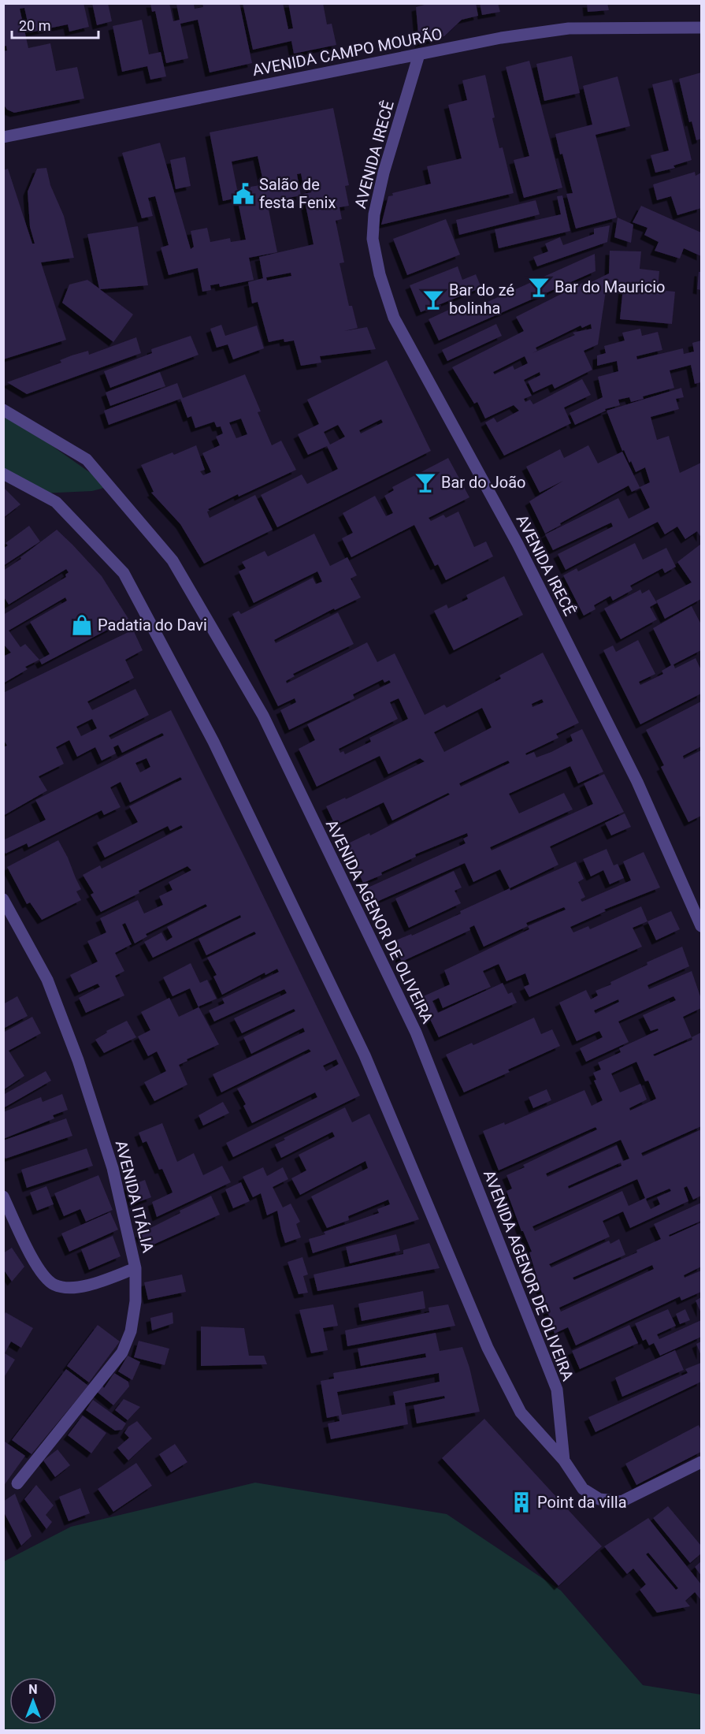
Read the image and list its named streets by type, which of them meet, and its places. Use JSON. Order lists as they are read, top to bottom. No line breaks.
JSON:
{"streets":{"street":["AVENIDA CAMPO MOURÃO","AVENIDA IRECÊ","AVENIDA AGENOR DE OLIVEIRA","AVENIDA ITÁLIA"]},"crossings":[["AVENIDA CAMPO MOURÃO","AVENIDA IRECÊ"]],"places":{"public building":["Salão de festa Fenix"],"bar":["Bar do Mauricio","Bar do zé bolinha","Bar do João"],"shop":["Padatia do Davi"],"building":["Point da villa"]},"scale_bar":"20 m","north":"top"}
